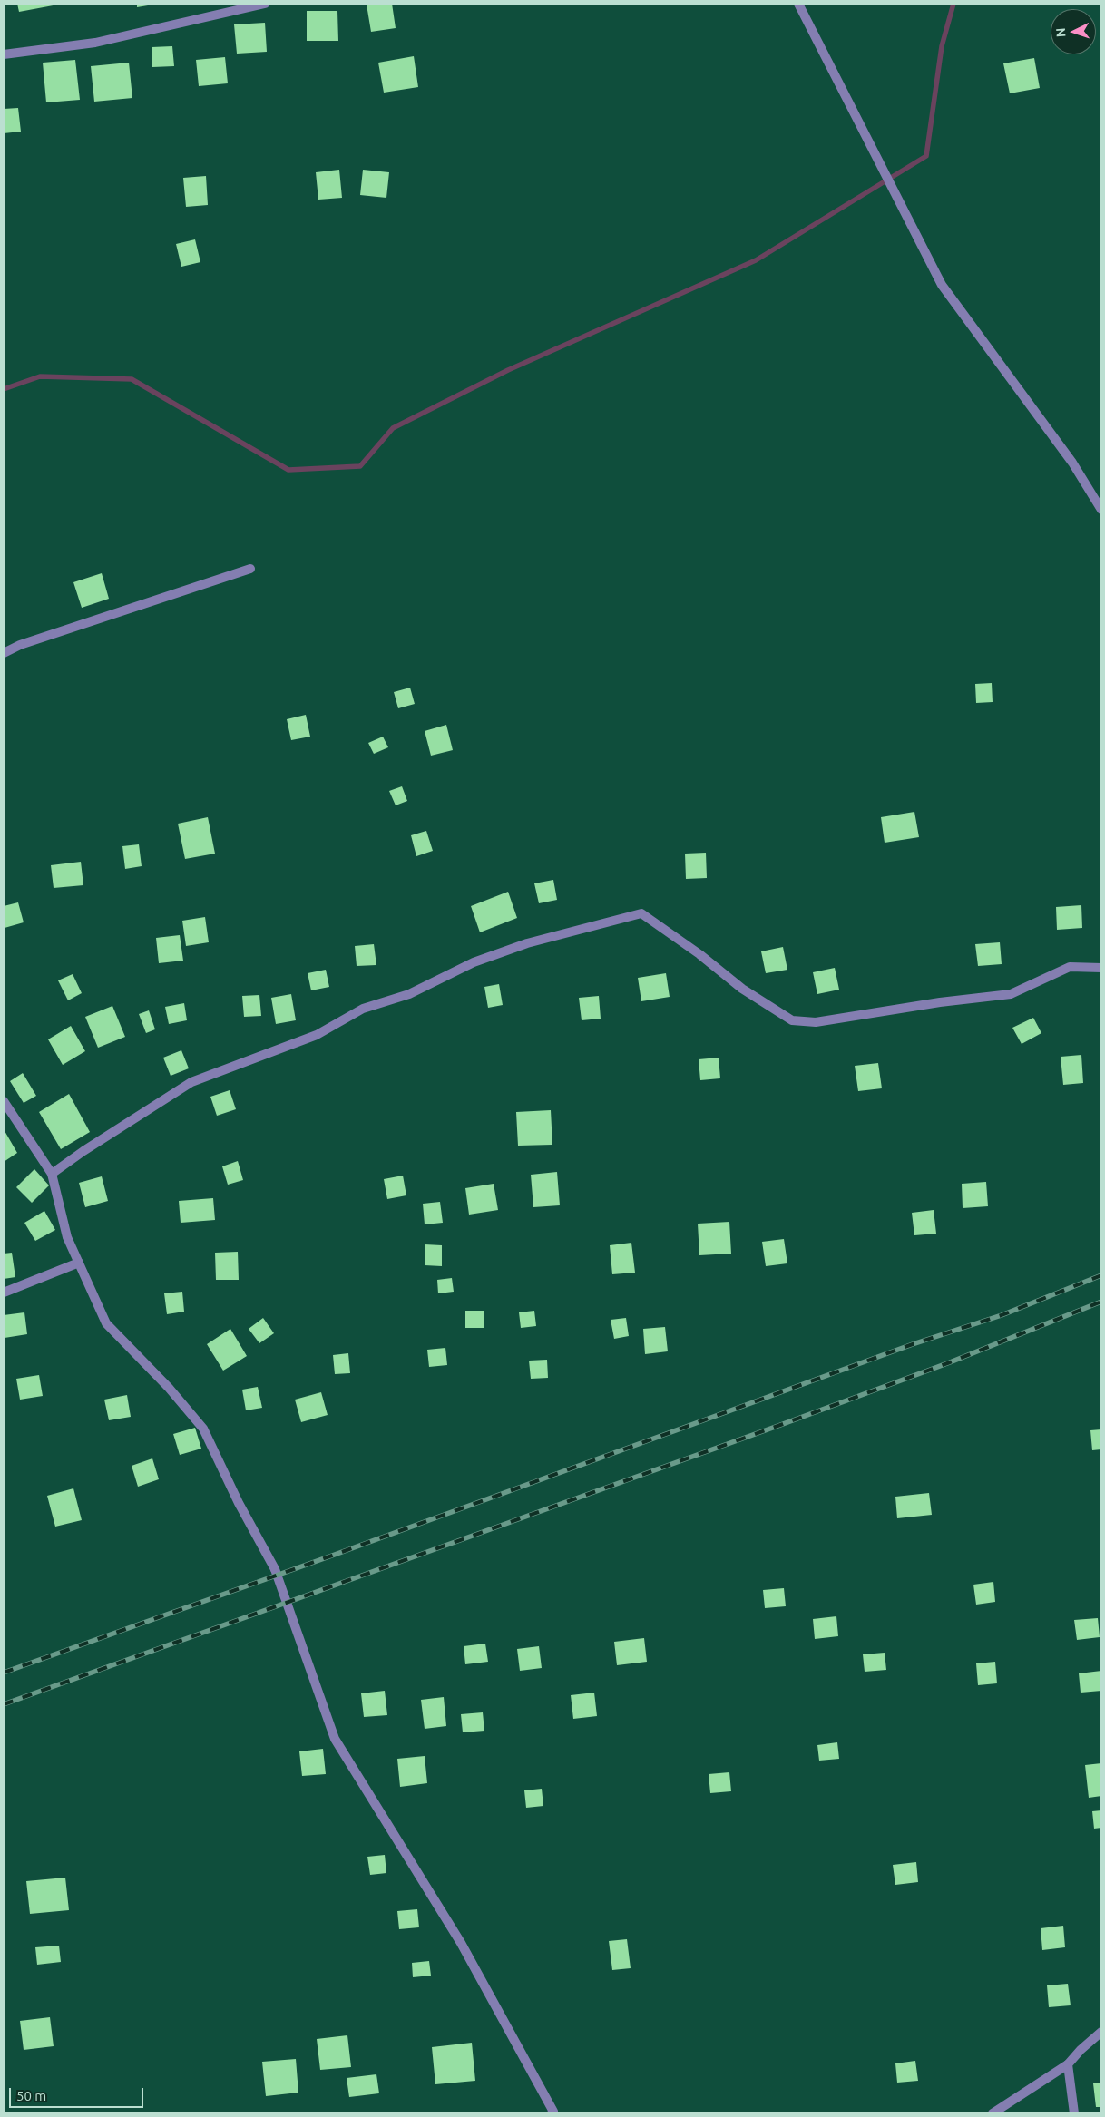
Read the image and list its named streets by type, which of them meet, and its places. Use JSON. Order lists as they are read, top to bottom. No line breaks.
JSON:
{"scale_bar":"50 m","north":"left"}
